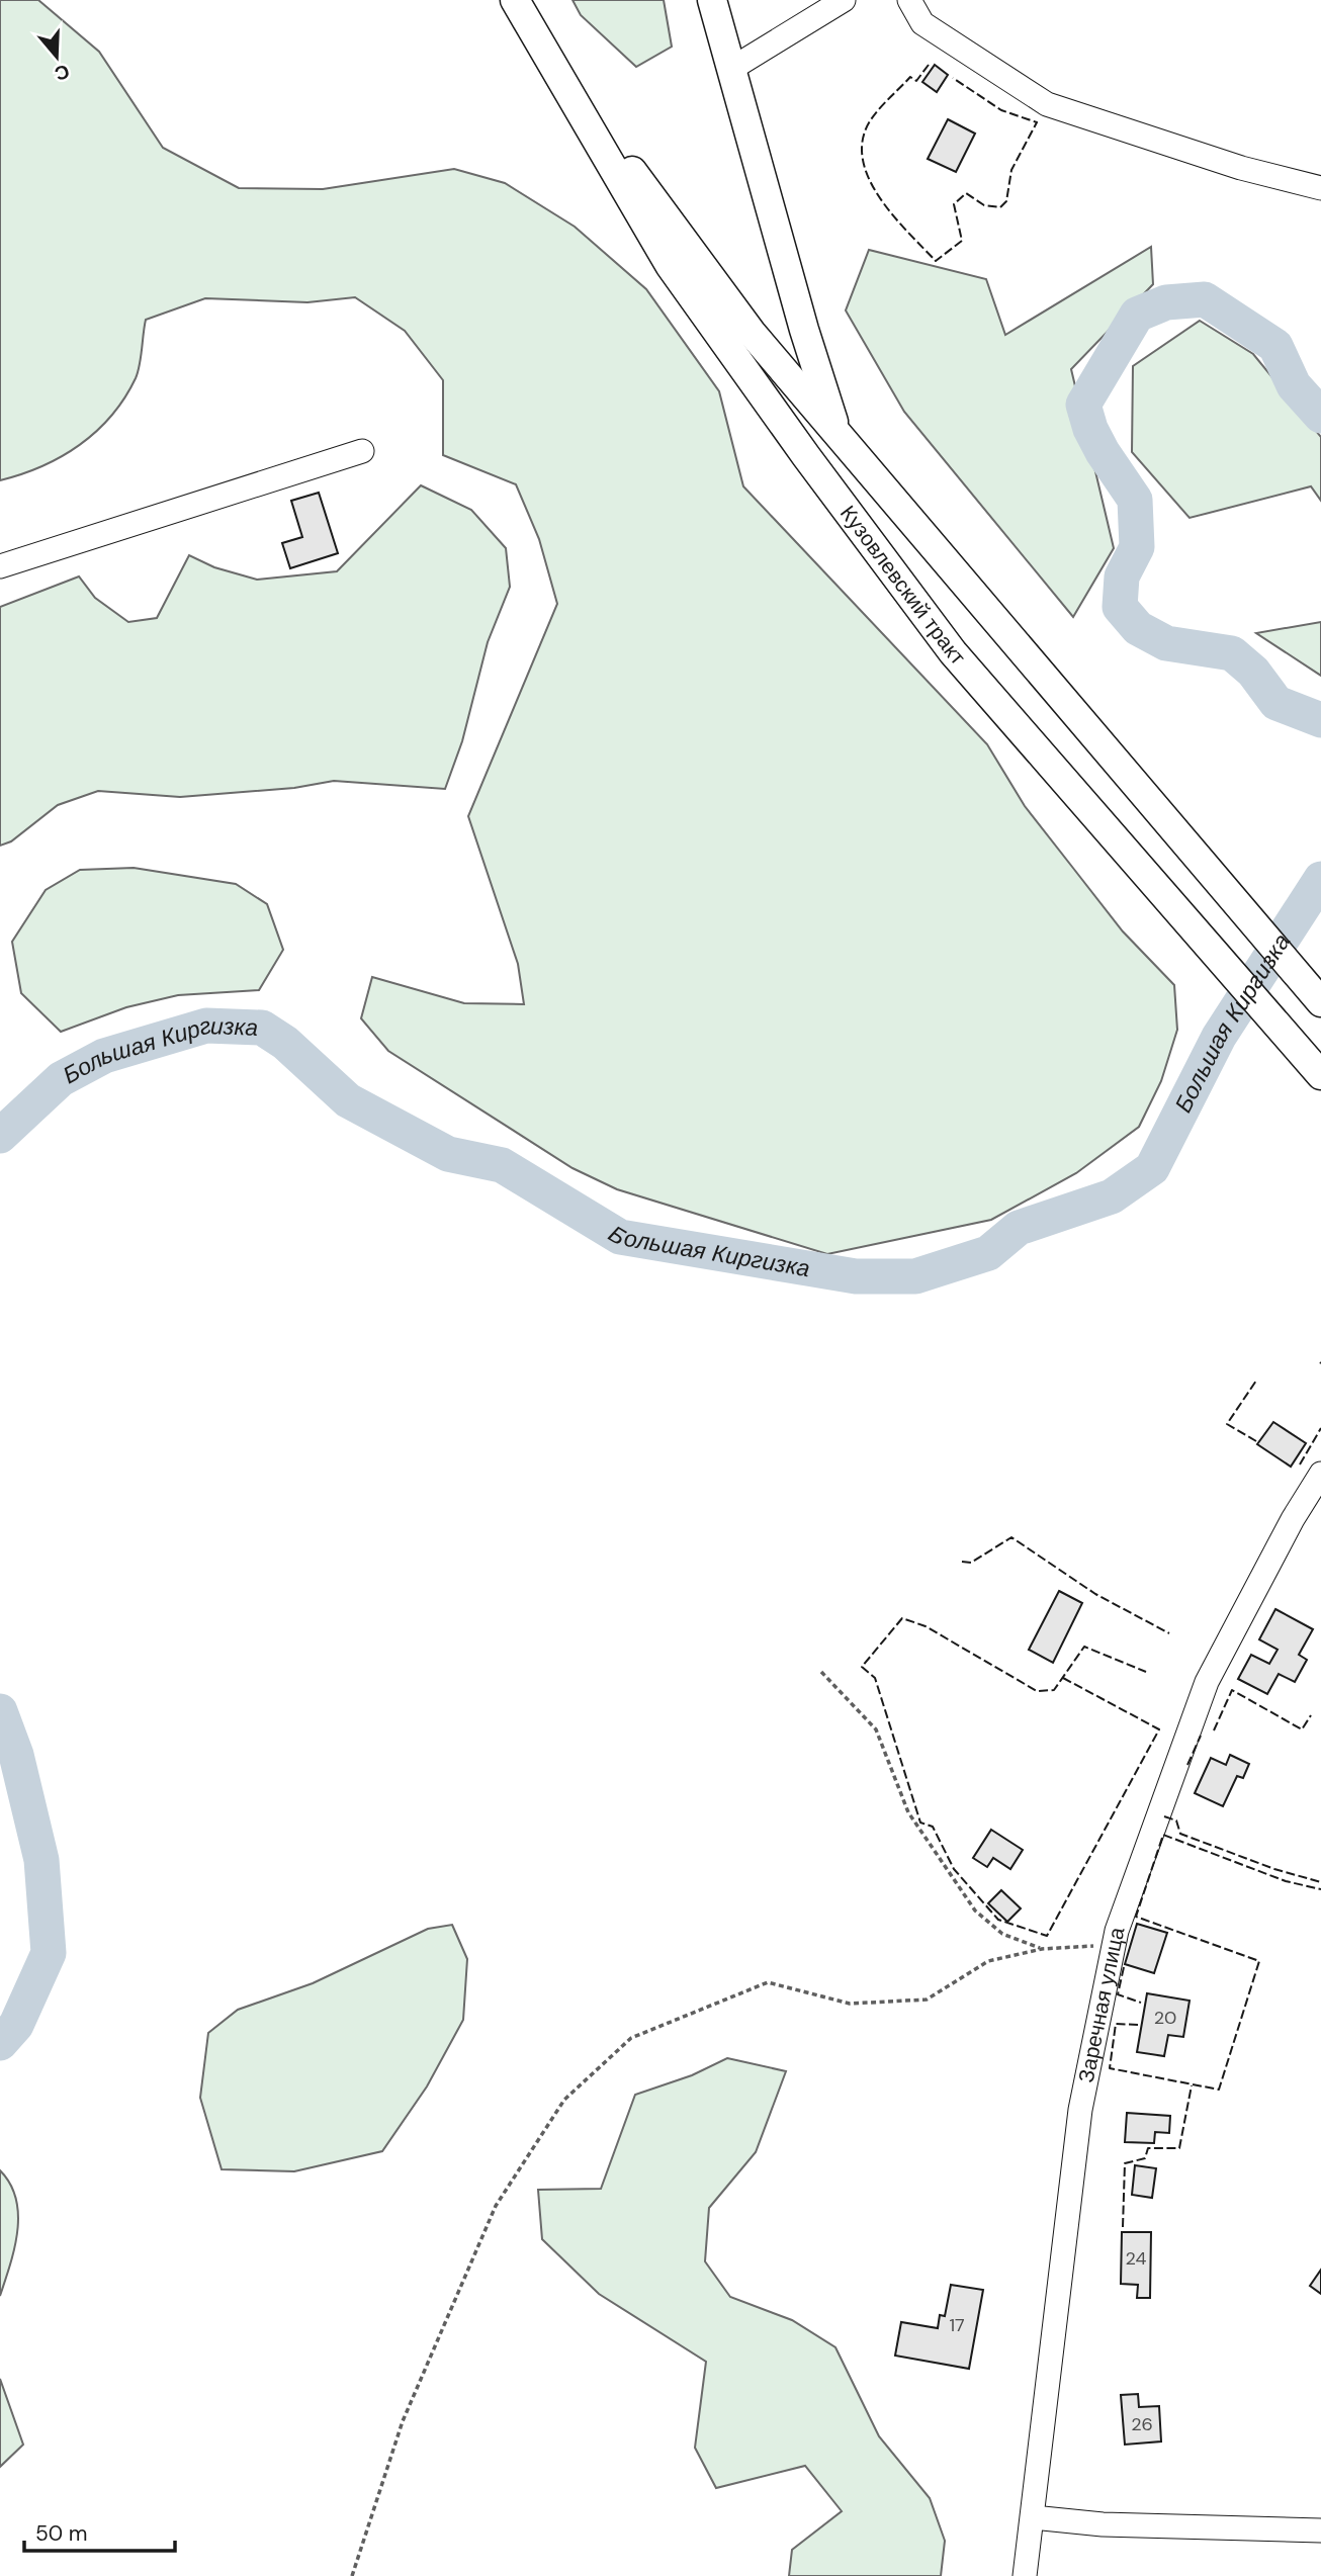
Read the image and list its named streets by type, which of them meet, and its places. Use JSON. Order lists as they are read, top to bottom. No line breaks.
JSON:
{"streets":{"main road":["Кузовлевский тракт"],"street":["Заречная улица"]},"water":["Большая Киргизка"],"house_numbers":["20","24","17","26"],"scale_bar":"50 m","north":"bottom"}
